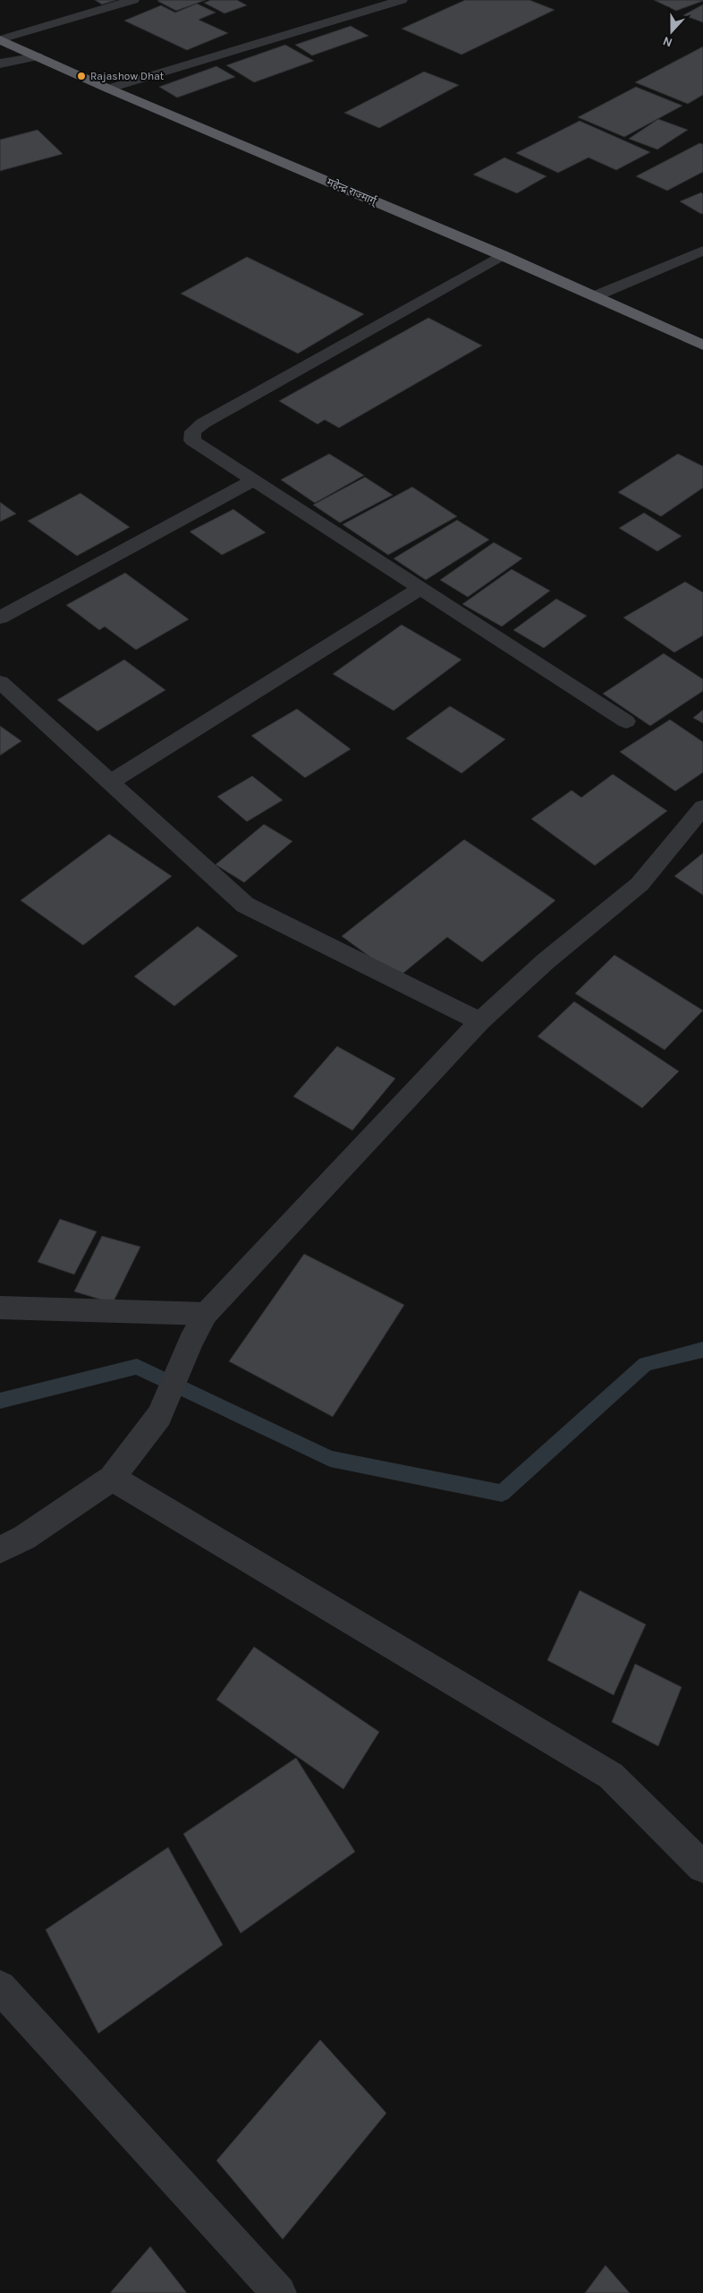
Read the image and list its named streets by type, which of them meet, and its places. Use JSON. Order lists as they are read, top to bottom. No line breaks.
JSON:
{"streets":{"highway":["महेन्द्र राज्मार्ग्"]},"places":["Rajashow Dhat"],"north":"bottom"}
